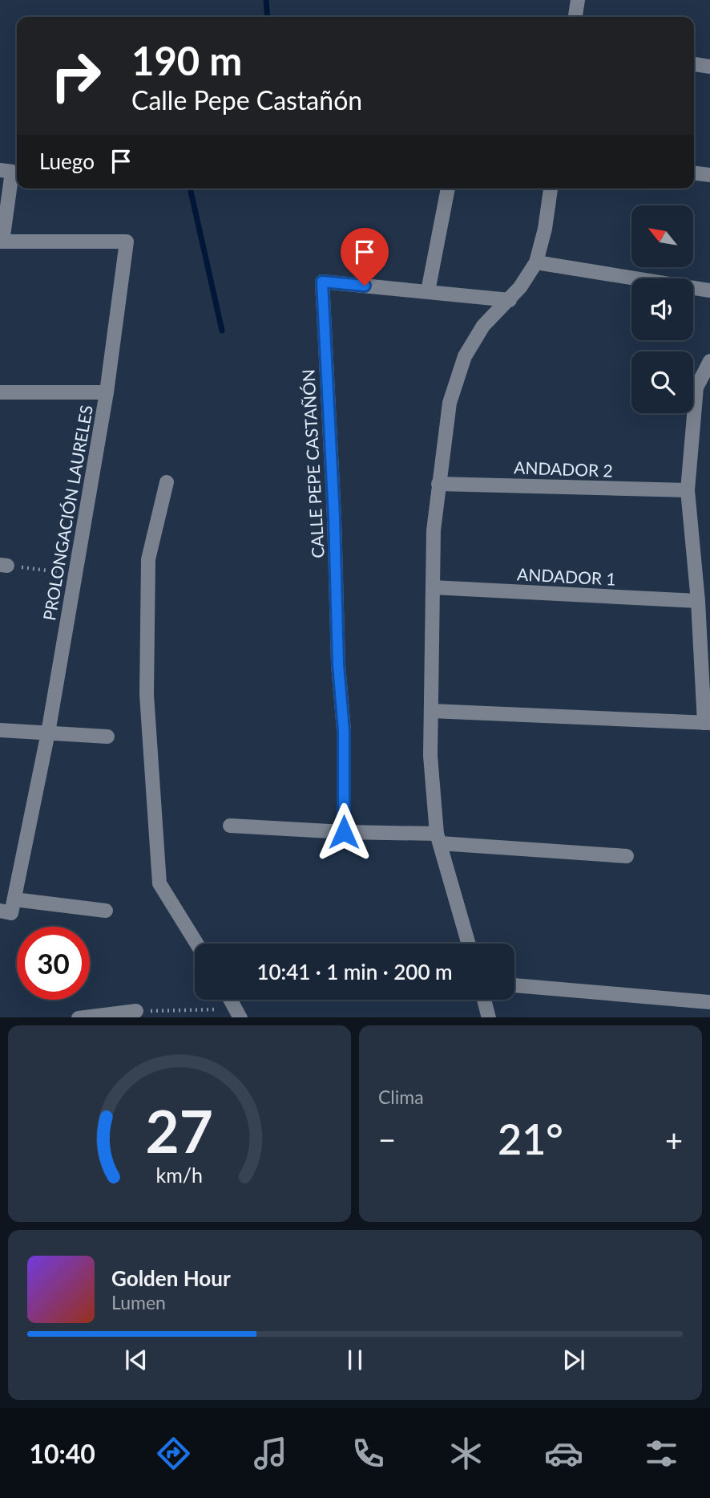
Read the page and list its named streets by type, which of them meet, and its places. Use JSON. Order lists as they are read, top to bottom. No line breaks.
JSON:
{"streets":{"street":["CALLE PEPE CASTAÑÓN","ANDADOR 2","PROLONGACIÓN LAURELES","ANDADOR 1"]},"north":"top left","page":{"turn":["190 m","Calle Pepe Castañón"],"then":"Luego","limit":"30","trip":"10:41 · 1 min · 200 m","tile":"Clima","heat":["−","21°","+"],"song":["Golden Hour","Lumen"],"tabs":"10:40","gauge":["27","km/h"]}}
